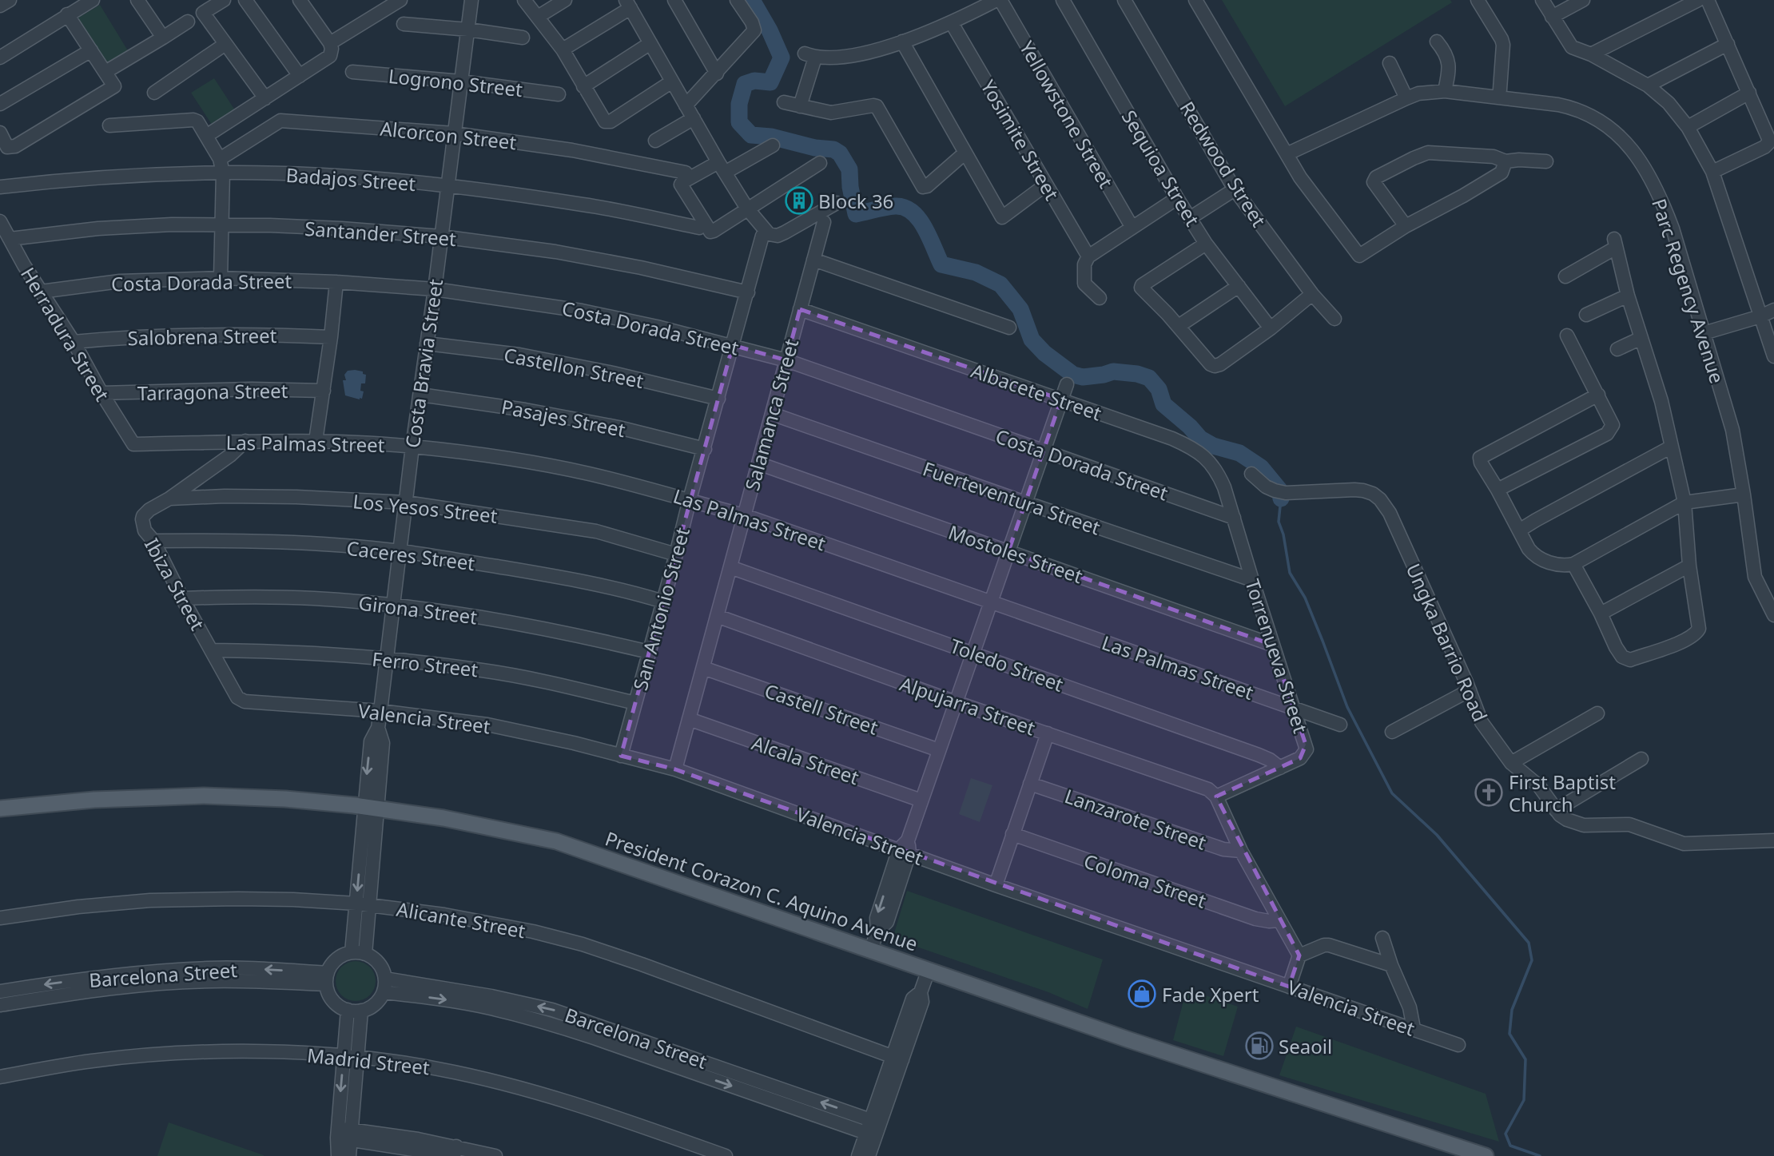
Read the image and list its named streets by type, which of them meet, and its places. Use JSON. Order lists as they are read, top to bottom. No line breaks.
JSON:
{"streets":{"main road":["President Corazon C. Aquino Avenue"],"street":["Logrono Street","Yellowstone Street","Alcorcon Street","Yosimite Street","Redwood Street","Sequioa Street","Badajos Street","Santander Street","Costa Dorada Street","Parc Regency Avenue","Herradura Street","Salobrena Street","Costa Bravia Street","Castellon Street","Tarragona Street","Albacete Street","Salamanca Street","Pasajes Street","Las Palmas Street","Fuerteventura Street","Los Yesos Street","Mostoles Street","Caceres Street","Ibiza Street","San Antonio Street","Girona Street","Ungka Barrio Road","Torrenueva Street","Ferro Street","Toledo Street","Alpujarra Street","Castell Street","Valencia Street","Alcala Street","Lanzarote Street","Coloma Street","Alicante Street","Barcelona Street","Madrid Street"]},"crossings":[["Logrono Street","Costa Bravia Street"],["Alcorcon Street","Costa Bravia Street"],["Badajos Street","Costa Bravia Street"],["Santander Street","Herradura Street"],["Santander Street","Costa Bravia Street"],["Santander Street","San Antonio Street"],["Costa Dorada Street","Herradura Street"],["Costa Dorada Street","Costa Bravia Street"],["Costa Dorada Street","Albacete Street"],["Costa Dorada Street","Salamanca Street"],["Costa Dorada Street","San Antonio Street"],["Costa Dorada Street","Torrenueva Street"],["Herradura Street","Salobrena Street"],["Herradura Street","Tarragona Street"],["Herradura Street","Las Palmas Street"],["Costa Bravia Street","Castellon Street"],["Costa Bravia Street","Pasajes Street"],["Costa Bravia Street","Las Palmas Street"],["Costa Bravia Street","Los Yesos Street"],["Costa Bravia Street","Caceres Street"],["Costa Bravia Street","Girona Street"],["Costa Bravia Street","Ferro Street"],["Costa Bravia Street","Valencia Street"],["Costa Bravia Street","President Corazon C. Aquino Avenue"],["Castellon Street","San Antonio Street"],["Albacete Street","Salamanca Street"],["Albacete Street","Torrenueva Street"],["Salamanca Street","Las Palmas Street"],["Salamanca Street","Fuerteventura Street"],["Salamanca Street","Mostoles Street"],["Salamanca Street","Toledo Street"],["Salamanca Street","Alpujarra Street"],["Salamanca Street","Castell Street"],["Salamanca Street","Valencia Street"],["Salamanca Street","Alcala Street"],["Pasajes Street","San Antonio Street"],["Las Palmas Street","Ibiza Street"],["Las Palmas Street","San Antonio Street"],["Las Palmas Street","Torrenueva Street"],["Fuerteventura Street","Torrenueva Street"],["Los Yesos Street","Ibiza Street"],["Los Yesos Street","San Antonio Street"],["Mostoles Street","Torrenueva Street"],["Caceres Street","Ibiza Street"],["Caceres Street","San Antonio Street"],["Ibiza Street","Girona Street"],["Ibiza Street","Ferro Street"],["Ibiza Street","Valencia Street"],["San Antonio Street","Girona Street"],["San Antonio Street","Ferro Street"],["San Antonio Street","Valencia Street"],["Torrenueva Street","Toledo Street"],["Torrenueva Street","Alpujarra Street"]],"places":{"building":["Block 36"],"church":["First Baptist Church"],"shop":["Fade Xpert"],"fuel station":["Seaoil"]}}
